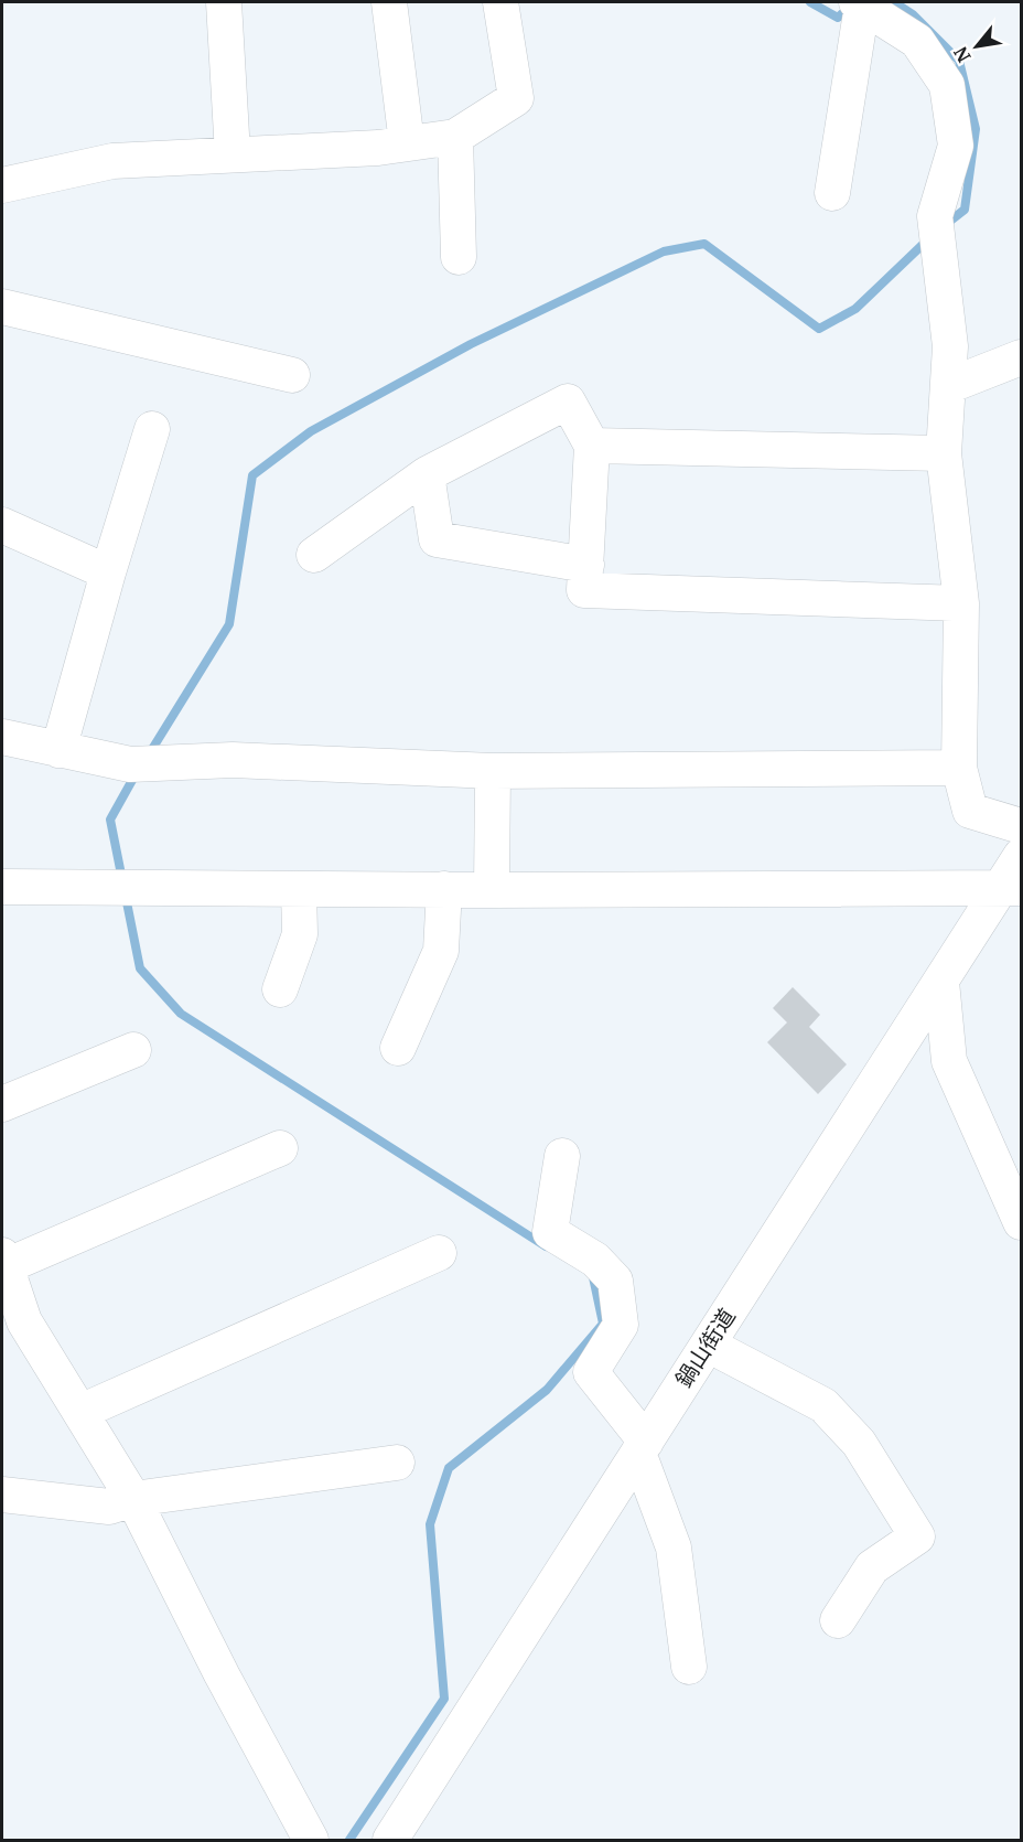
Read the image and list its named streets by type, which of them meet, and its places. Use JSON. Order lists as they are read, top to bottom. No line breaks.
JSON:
{"streets":{"street":["鍋山街道"]},"north":"bottom left"}
